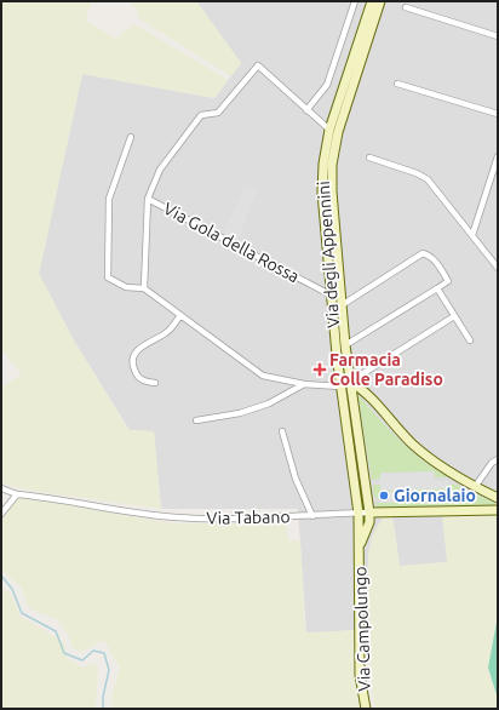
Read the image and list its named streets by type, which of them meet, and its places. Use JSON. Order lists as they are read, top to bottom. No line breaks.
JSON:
{"streets":{"street":["Via Gola della Rossa","Via degli Appennini","Via Tabano","Via Campolungo"]},"crossings":[["Via Gola della Rossa","Via degli Appennini"],["Via degli Appennini","Via Tabano"],["Via degli Appennini","Via Campolungo"],["Via Tabano","Via Campolungo"]],"places":{"health":["Farmacia Colle Paradiso"],"other":["Giornalaio"]}}
